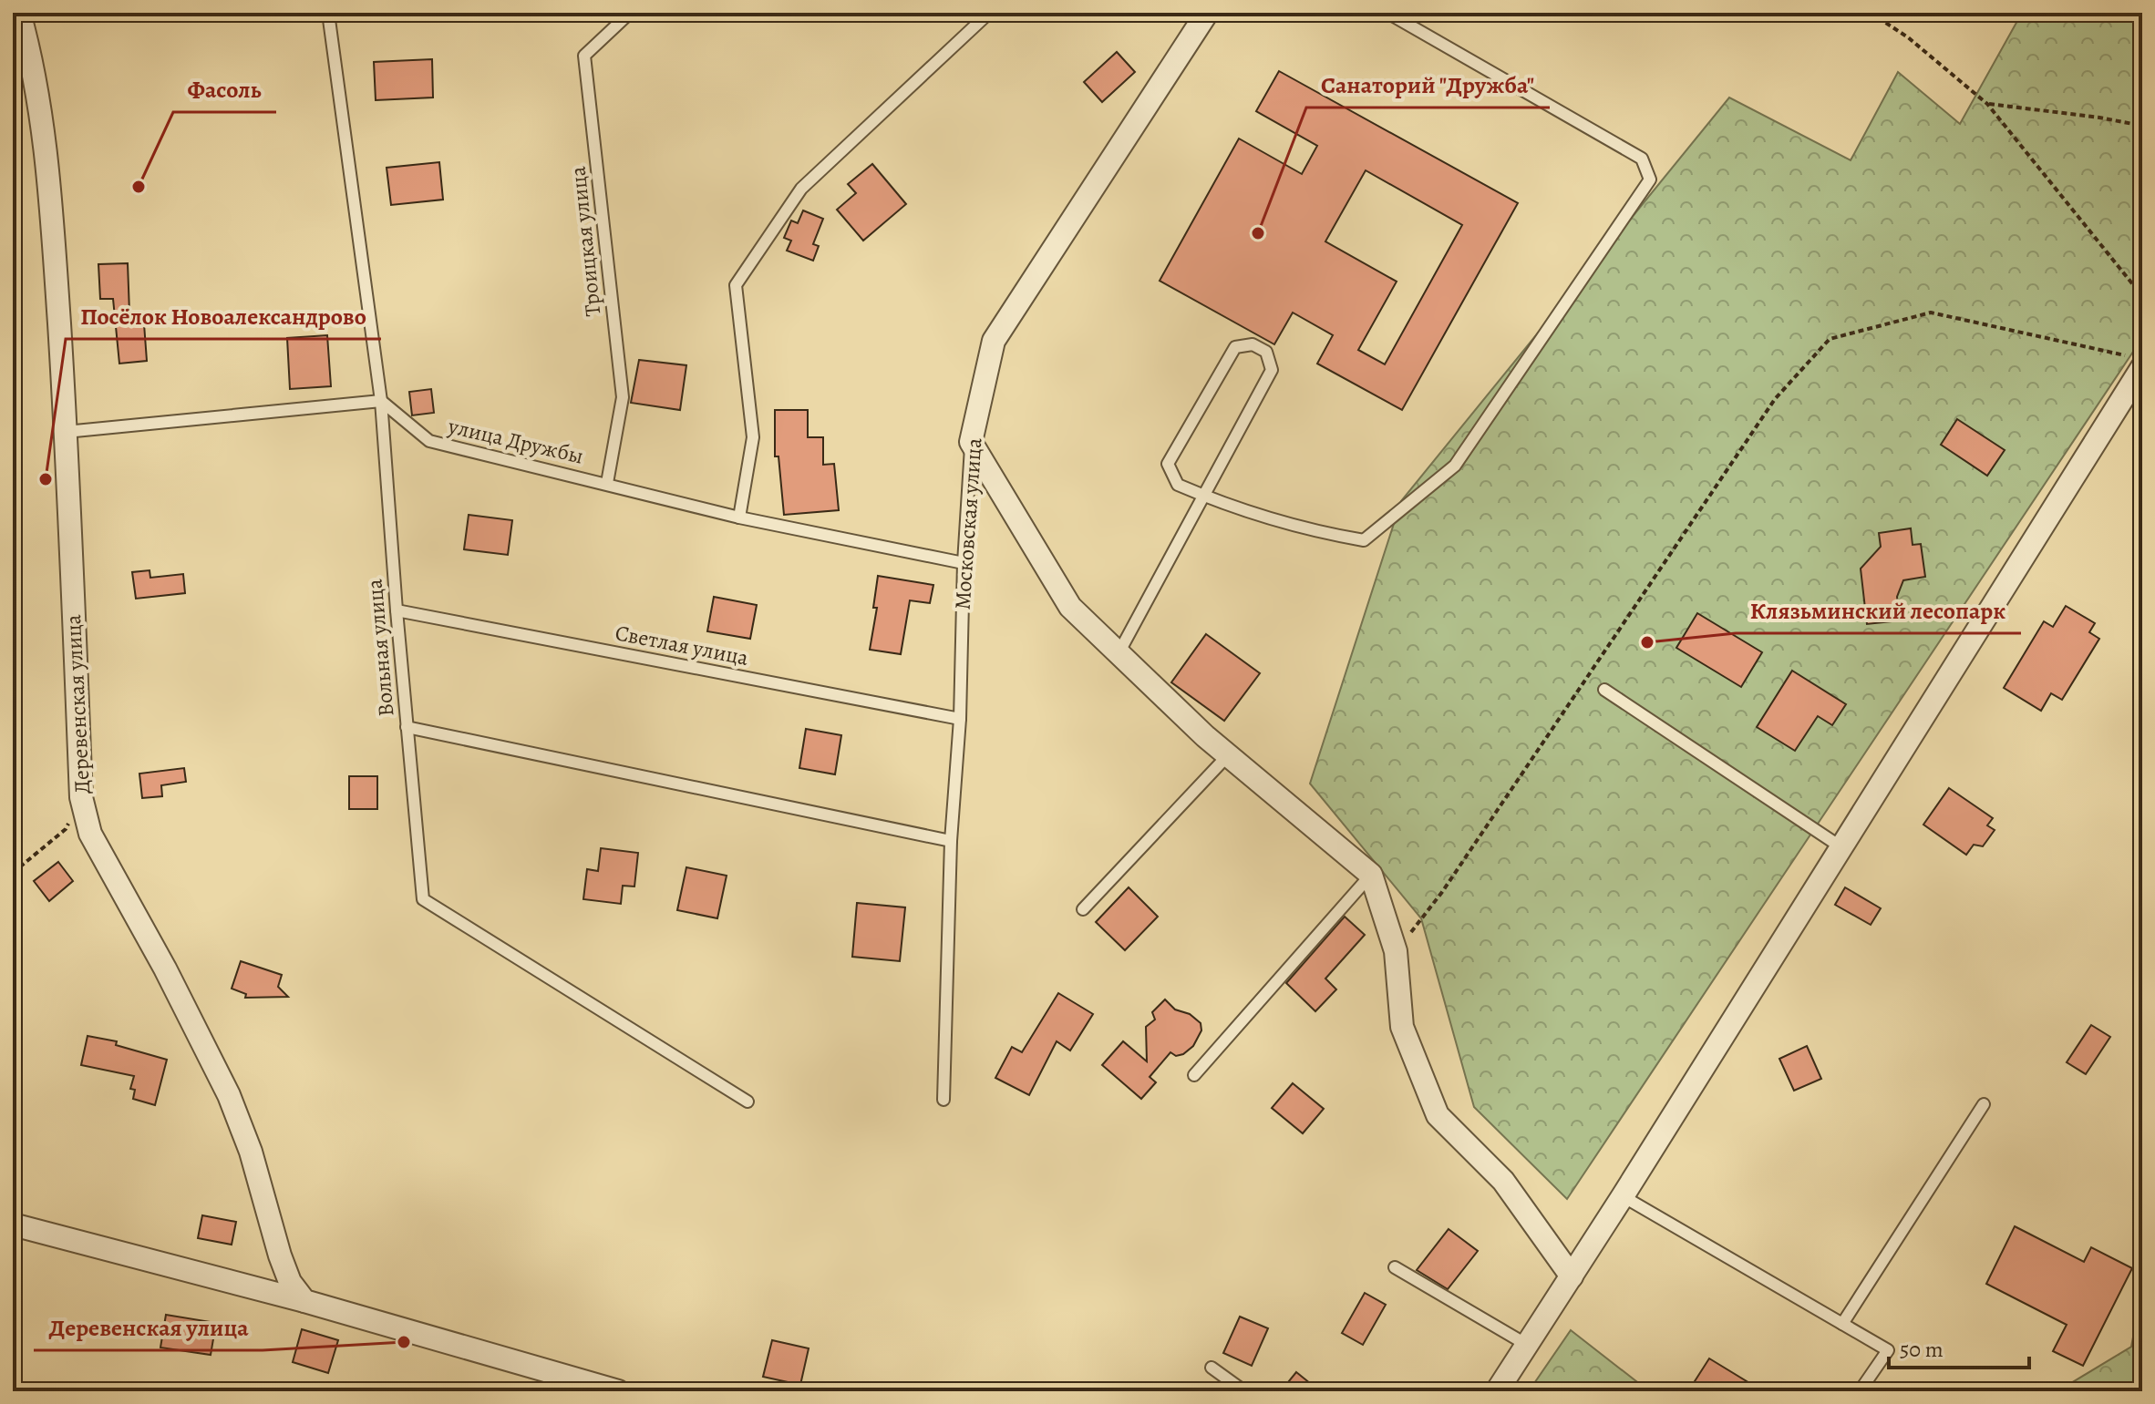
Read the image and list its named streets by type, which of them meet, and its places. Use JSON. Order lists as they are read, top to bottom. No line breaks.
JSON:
{"streets":{"street":["Московская улица","Деревенская улица"],"lane":["Троицкая улица","улица Дружбы","Светлая улица","Вольная улица"]},"crossings":[["Троицкая улица","улица Дружбы"],["улица Дружбы","Московская улица"],["улица Дружбы","Вольная улица"],["Московская улица","Светлая улица"],["Светлая улица","Вольная улица"]],"places":["Фасоль","Санаторий \"Дружба\"","Посёлок Новоалександрово","Клязьминский лесопарк","Деревенская улица"],"scale_bar":"50 m"}
